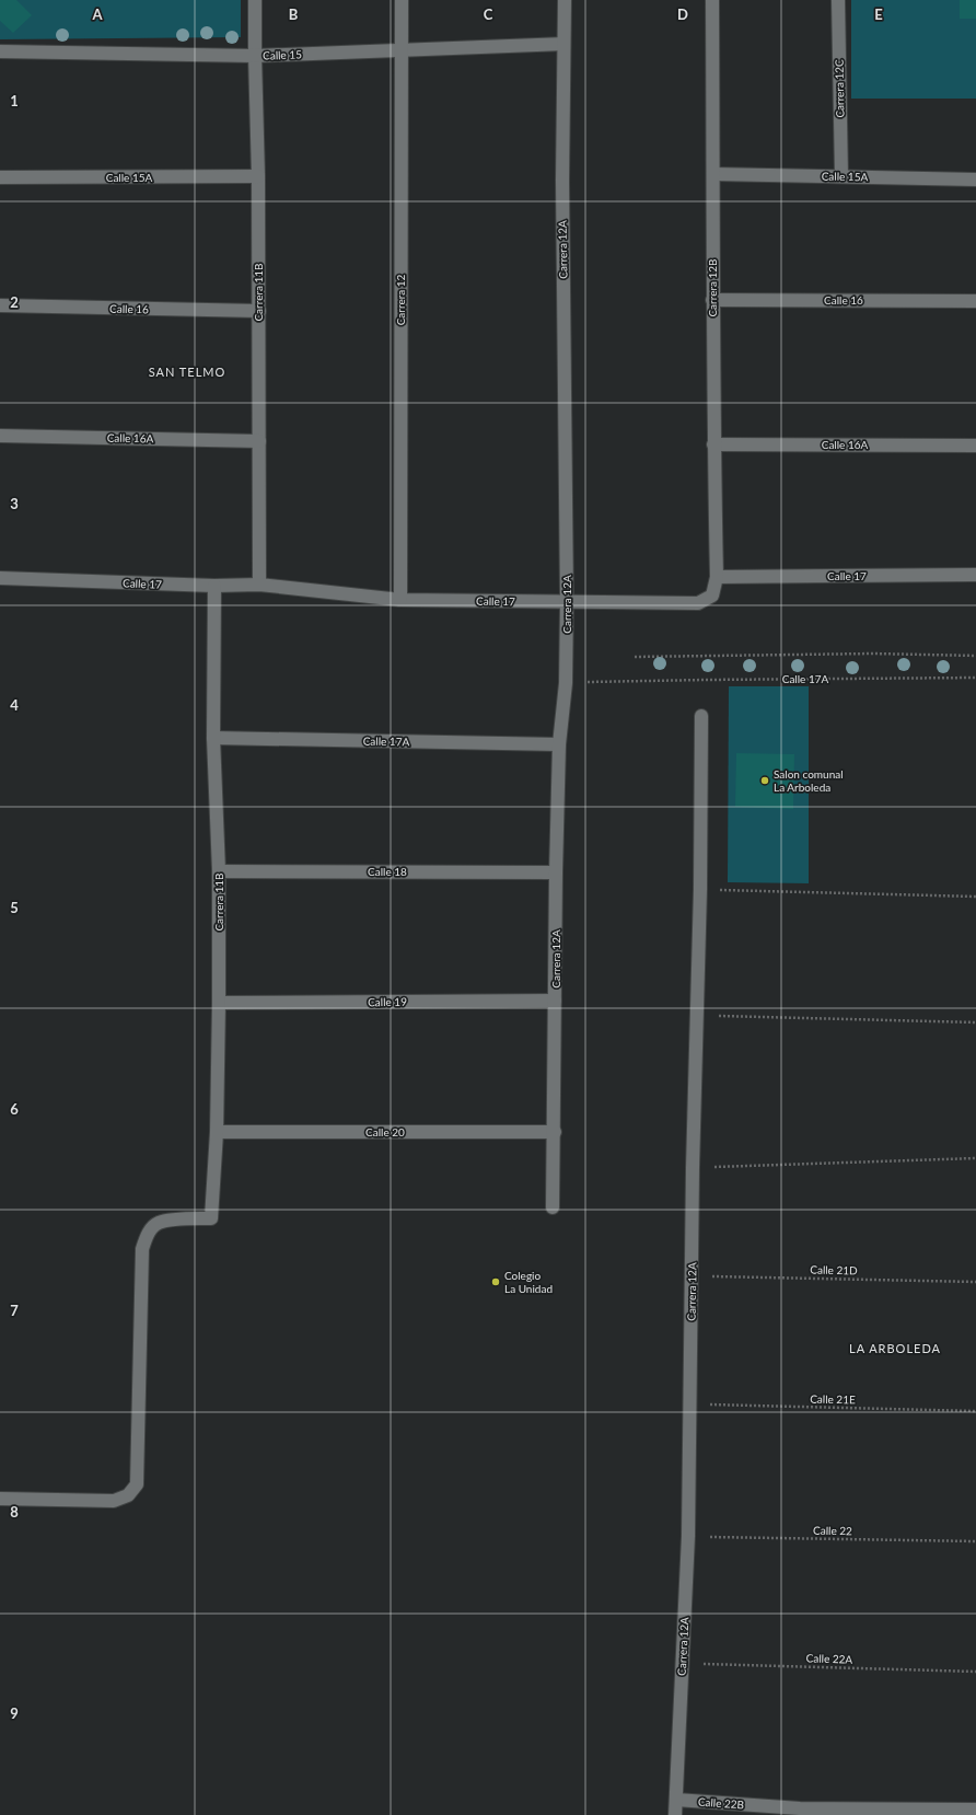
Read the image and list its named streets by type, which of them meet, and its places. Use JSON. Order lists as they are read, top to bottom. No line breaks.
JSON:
{"streets":{"street":["Calle 15","Carrera 12C","Calle 15A","Carrera 12A","Carrera 12B","Carrera 11B","Carrera 12","Calle 16","Calle 16A","Calle 17","Calle 17A","Calle 18","Calle 19","Calle 20","Calle 22B"],"path":["Calle 21D","Calle 21E","Calle 22","Calle 22A"]},"crossings":[["Calle 15","Carrera 12A"],["Calle 15","Carrera 11B"],["Calle 15","Carrera 12"],["Carrera 12C","Calle 15A"],["Calle 15A","Carrera 12B"],["Calle 15A","Carrera 11B"],["Carrera 12A","Calle 17"],["Carrera 12A","Calle 17A"],["Carrera 12A","Calle 18"],["Carrera 12A","Calle 19"],["Carrera 12A","Calle 20"],["Carrera 12A","Calle 21D"],["Carrera 12A","Calle 21E"],["Carrera 12A","Calle 22"],["Carrera 12A","Calle 22A"],["Carrera 12A","Calle 22B"],["Carrera 12B","Calle 16"],["Carrera 12B","Calle 16A"],["Carrera 12B","Calle 17"],["Carrera 11B","Calle 16"],["Carrera 11B","Calle 16A"],["Carrera 11B","Calle 17"],["Carrera 11B","Calle 17A"],["Carrera 11B","Calle 18"],["Carrera 11B","Calle 19"],["Carrera 11B","Calle 20"],["Carrera 12","Calle 17"]],"districts":["SAN TELMO","LA ARBOLEDA"],"places":["Salon comunal La Arboleda","Colegio La Unidad"],"grid":{"columns":["A","B","C","D","E"],"rows":["1","2","3","4","5","6","7","8","9"]}}
